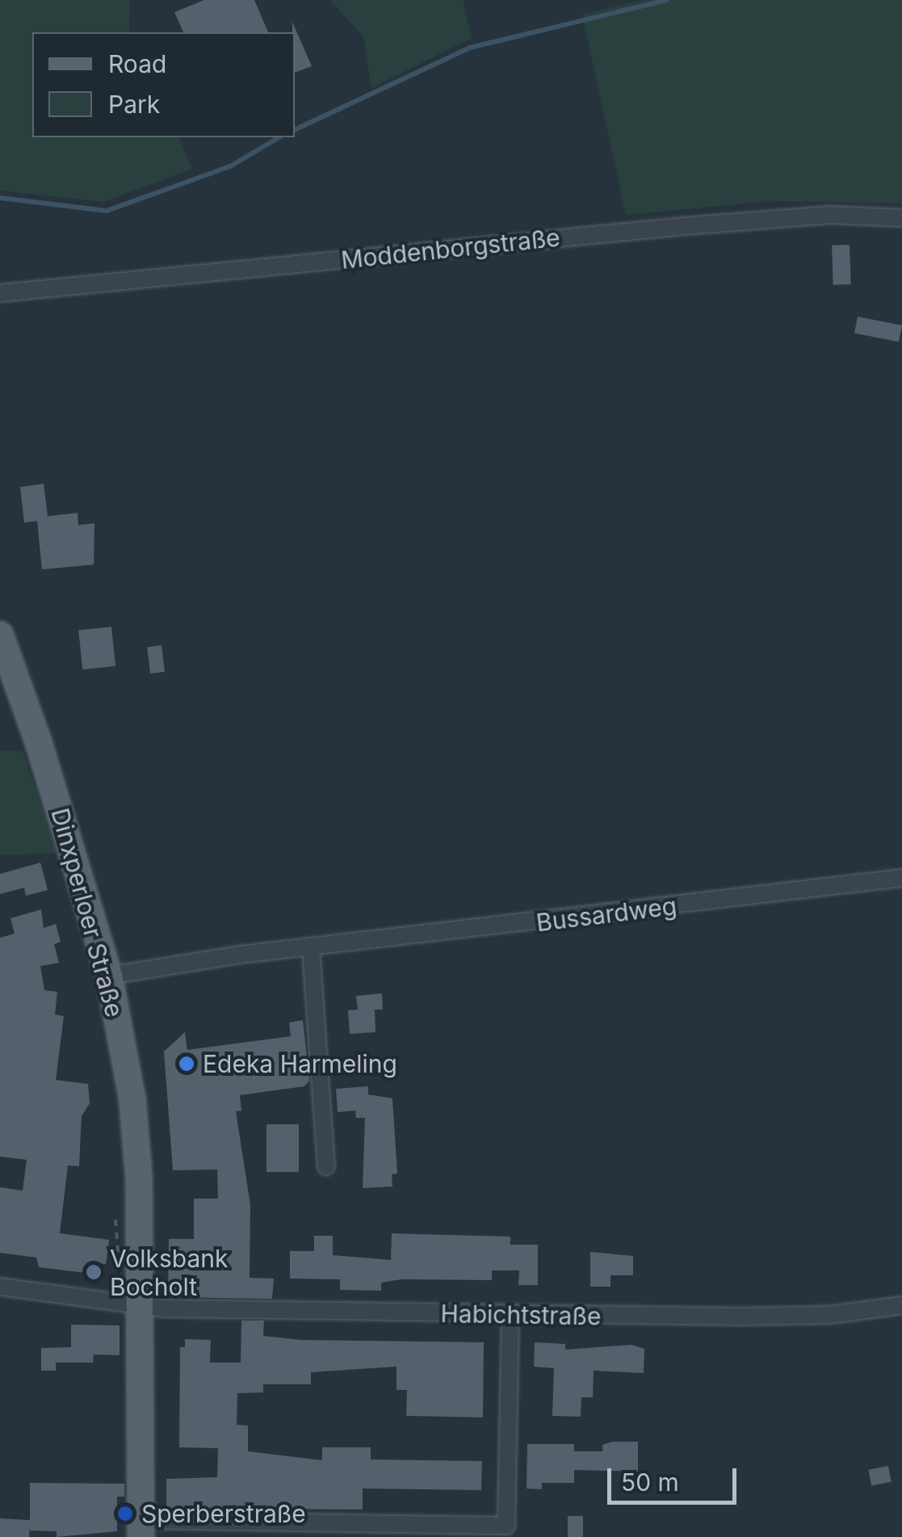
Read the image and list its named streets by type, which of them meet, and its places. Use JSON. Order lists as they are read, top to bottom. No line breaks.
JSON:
{"streets":{"main road":["Dinxperloer Straße"],"street":["Moddenborgstraße","Bussardweg","Habichtstraße"]},"crossings":[["Dinxperloer Straße","Bussardweg"],["Dinxperloer Straße","Habichtstraße"]],"places":["Edeka Harmeling","Volksbank Bocholt","Sperberstraße"],"legend":["Road","Park"],"scale_bar":"50 m"}
